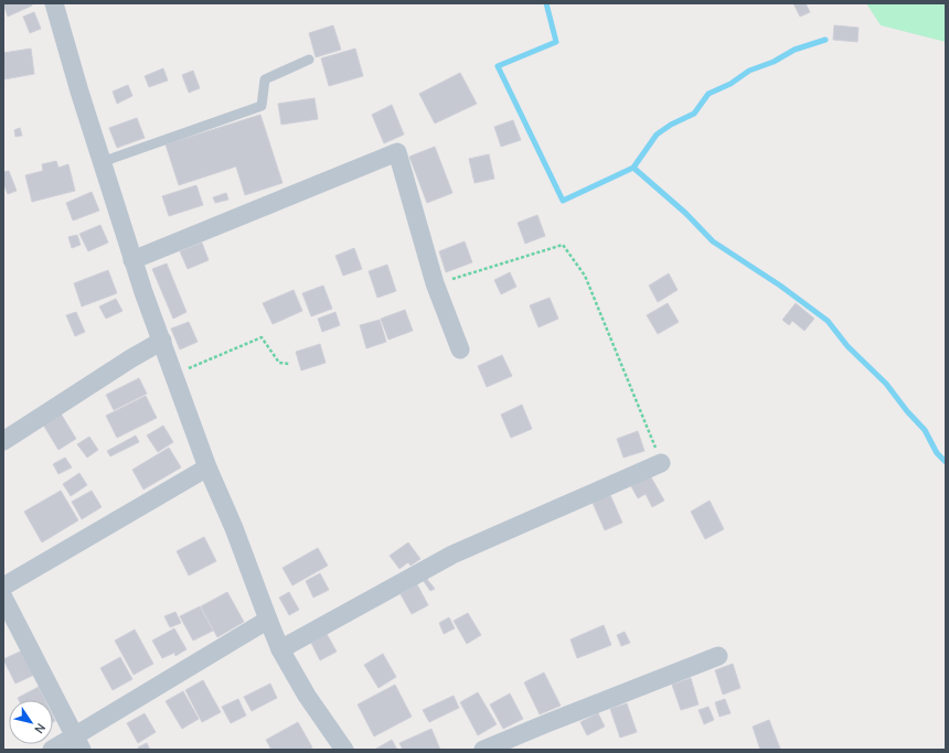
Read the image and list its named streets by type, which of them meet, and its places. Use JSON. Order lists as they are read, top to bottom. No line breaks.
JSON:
{"north":"bottom right"}
